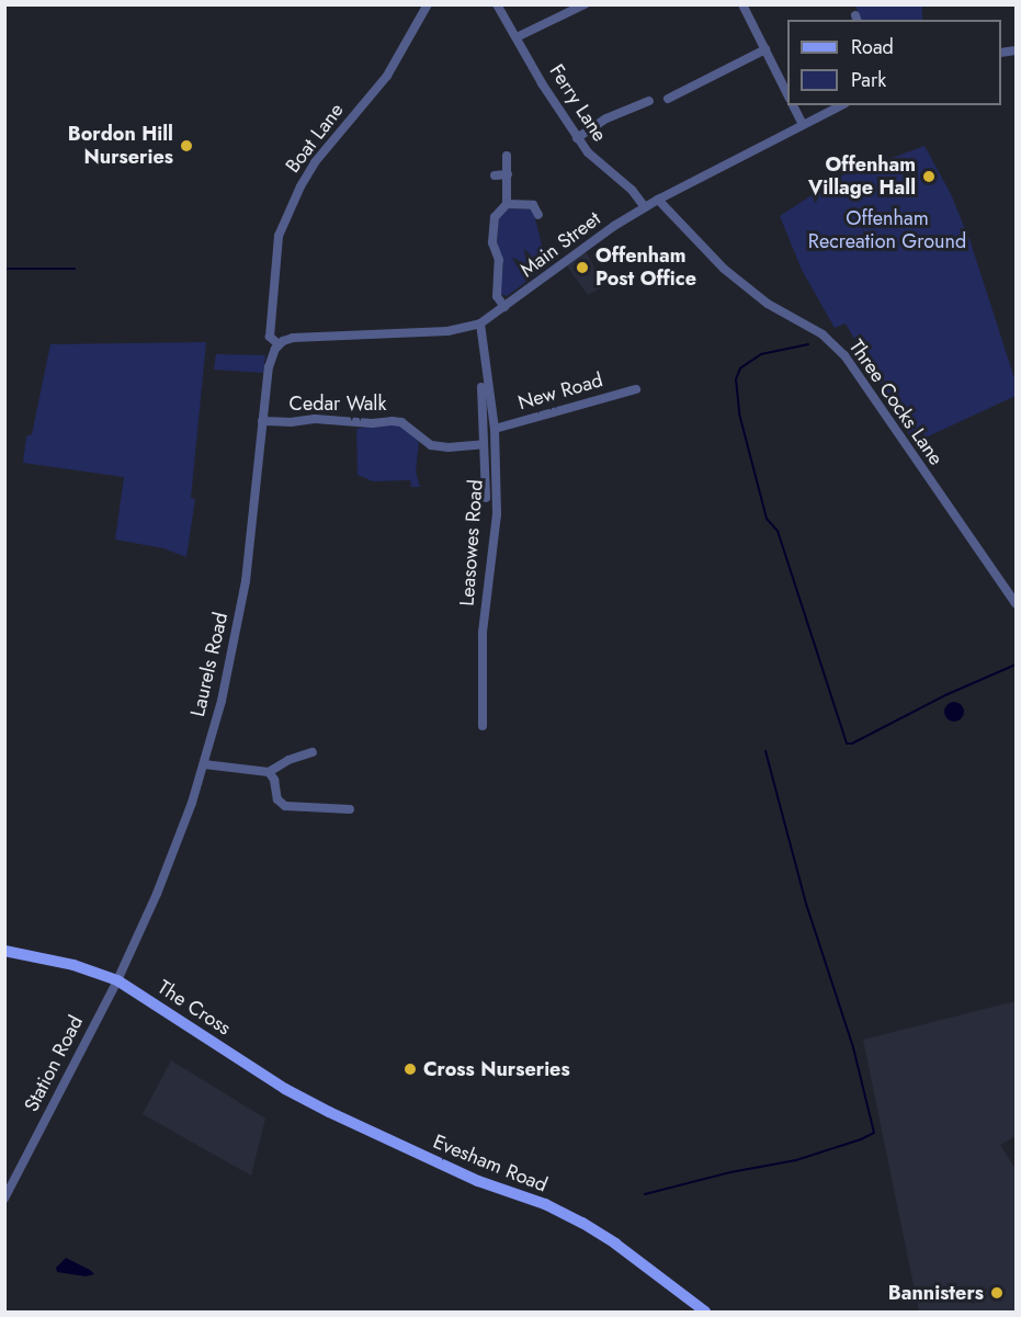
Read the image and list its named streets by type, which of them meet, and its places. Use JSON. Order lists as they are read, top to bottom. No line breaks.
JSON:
{"streets":{"main road":["The Cross","Evesham Road"],"street":["Ferry Lane","Boat Lane","Main Street","New Road","Three Cocks Lane","Cedar Walk","Leasowes Road","Laurels Road","Station Road"]},"crossings":[["Ferry Lane","Main Street"],["Boat Lane","Main Street"],["Boat Lane","Laurels Road"],["Main Street","Three Cocks Lane"],["Main Street","Leasowes Road"],["Main Street","Laurels Road"],["New Road","Leasowes Road"],["Cedar Walk","Laurels Road"],["Laurels Road","The Cross"],["Laurels Road","Station Road"],["The Cross","Station Road"],["The Cross","Evesham Road"]],"parks":["Offenham Recreation Ground"],"places":["Bordon Hill Nurseries","Offenham Village Hall","Offenham Post Office","Cross Nurseries","Bannisters"],"legend":["Road","Park"]}
